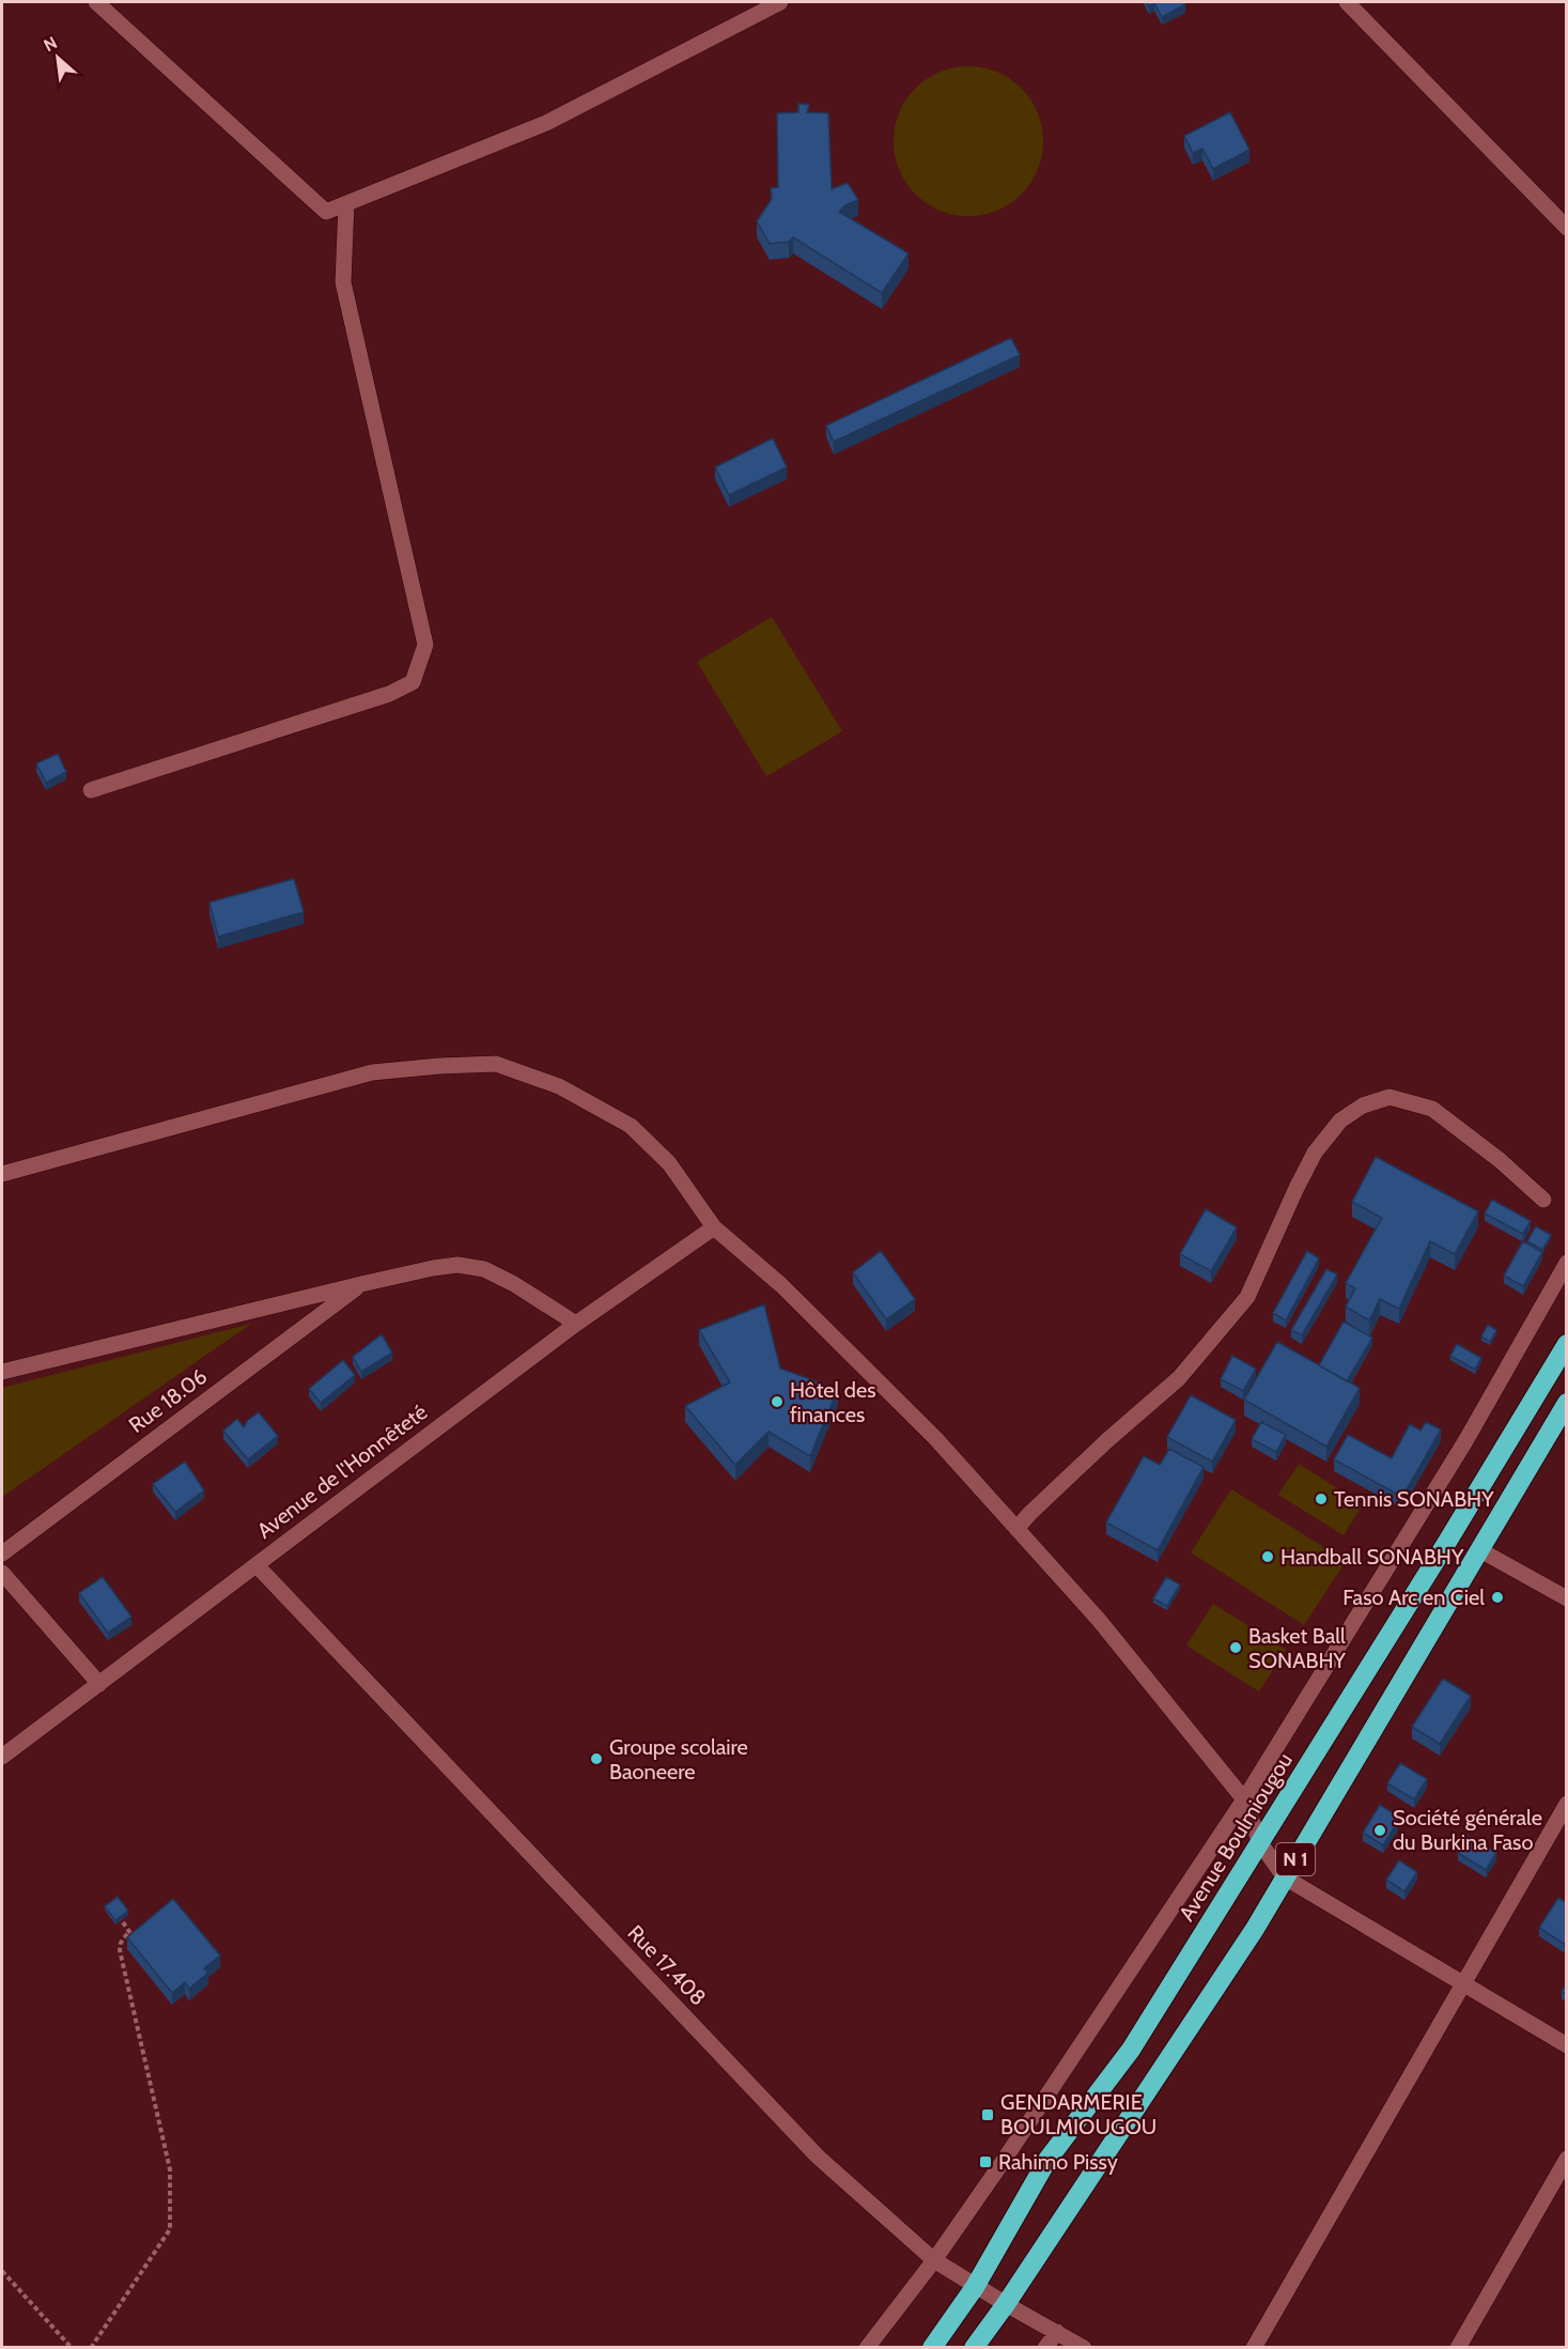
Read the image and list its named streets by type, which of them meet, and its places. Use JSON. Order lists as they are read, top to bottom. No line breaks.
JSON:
{"streets":{"highway":["Avenue Boulmiougou","N 1"],"street":["Rue 18.06","Avenue de l'Honnêteté","Rue 17.408"]},"crossings":[["Avenue de l'Honnêteté","Rue 17.408"],["Avenue Boulmiougou","Rue 17.408"],["N 1","Rue 17.408"]],"places":{"other":["Hôtel des finances","Tennis SONABHY","Handball SONABHY","Faso Arc en Ciel","Basket Ball SONABHY","Groupe scolaire Baoneere","Société générale du Burkina Faso"],"transit":["GENDARMERIE BOULMIOUGOU","Rahimo Pissy"]},"north":"top left"}
